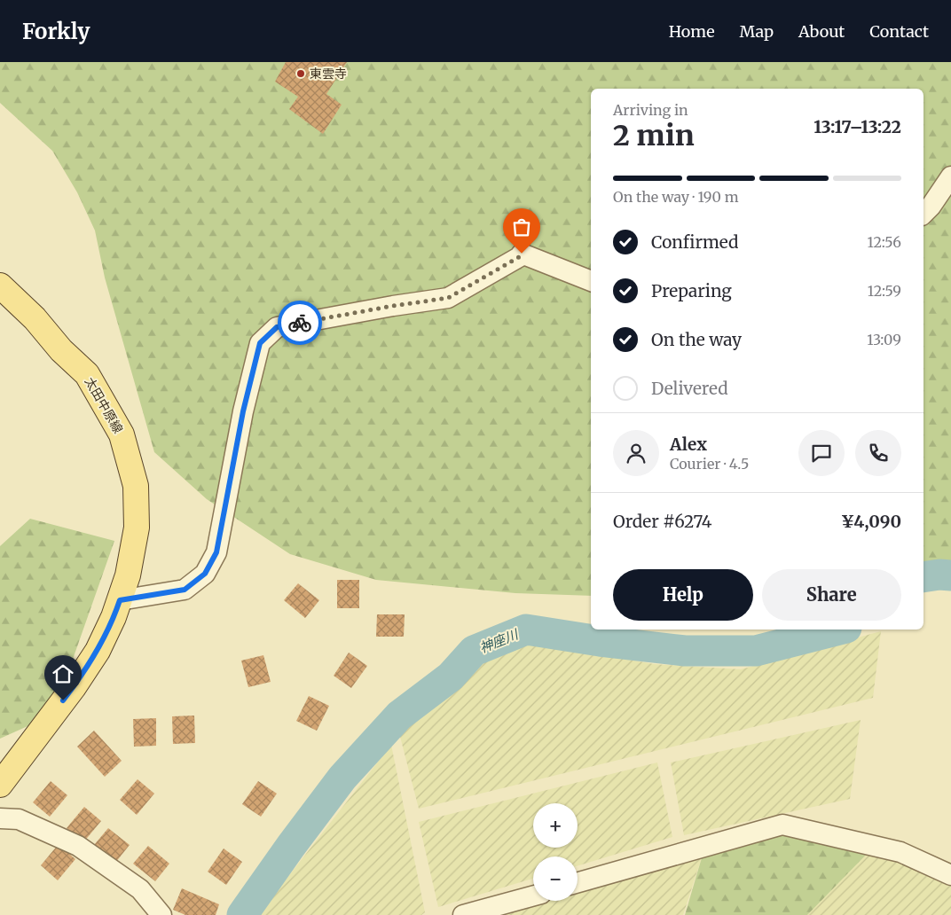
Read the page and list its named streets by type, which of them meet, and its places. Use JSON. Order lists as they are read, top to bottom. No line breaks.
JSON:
{"streets":{"main road":["太田中原線"]},"water":["神座川"],"places":["東雲寺"],"page":{"header":"Forkly","nav":["Home","Map","About","Contact"],"heading":["2 min","Arriving in","13:17–13:22"],"panel":["Alex","Courier · 4.5","Order #6274","¥4,090"],"bar":"On the way · 190 m","list":[["Confirmed","12:56"],["Preparing","12:59"],["On the way","13:09"],"Delivered"],"buttons":["Help","Share"],"map_buttons":["+","−"]}}
